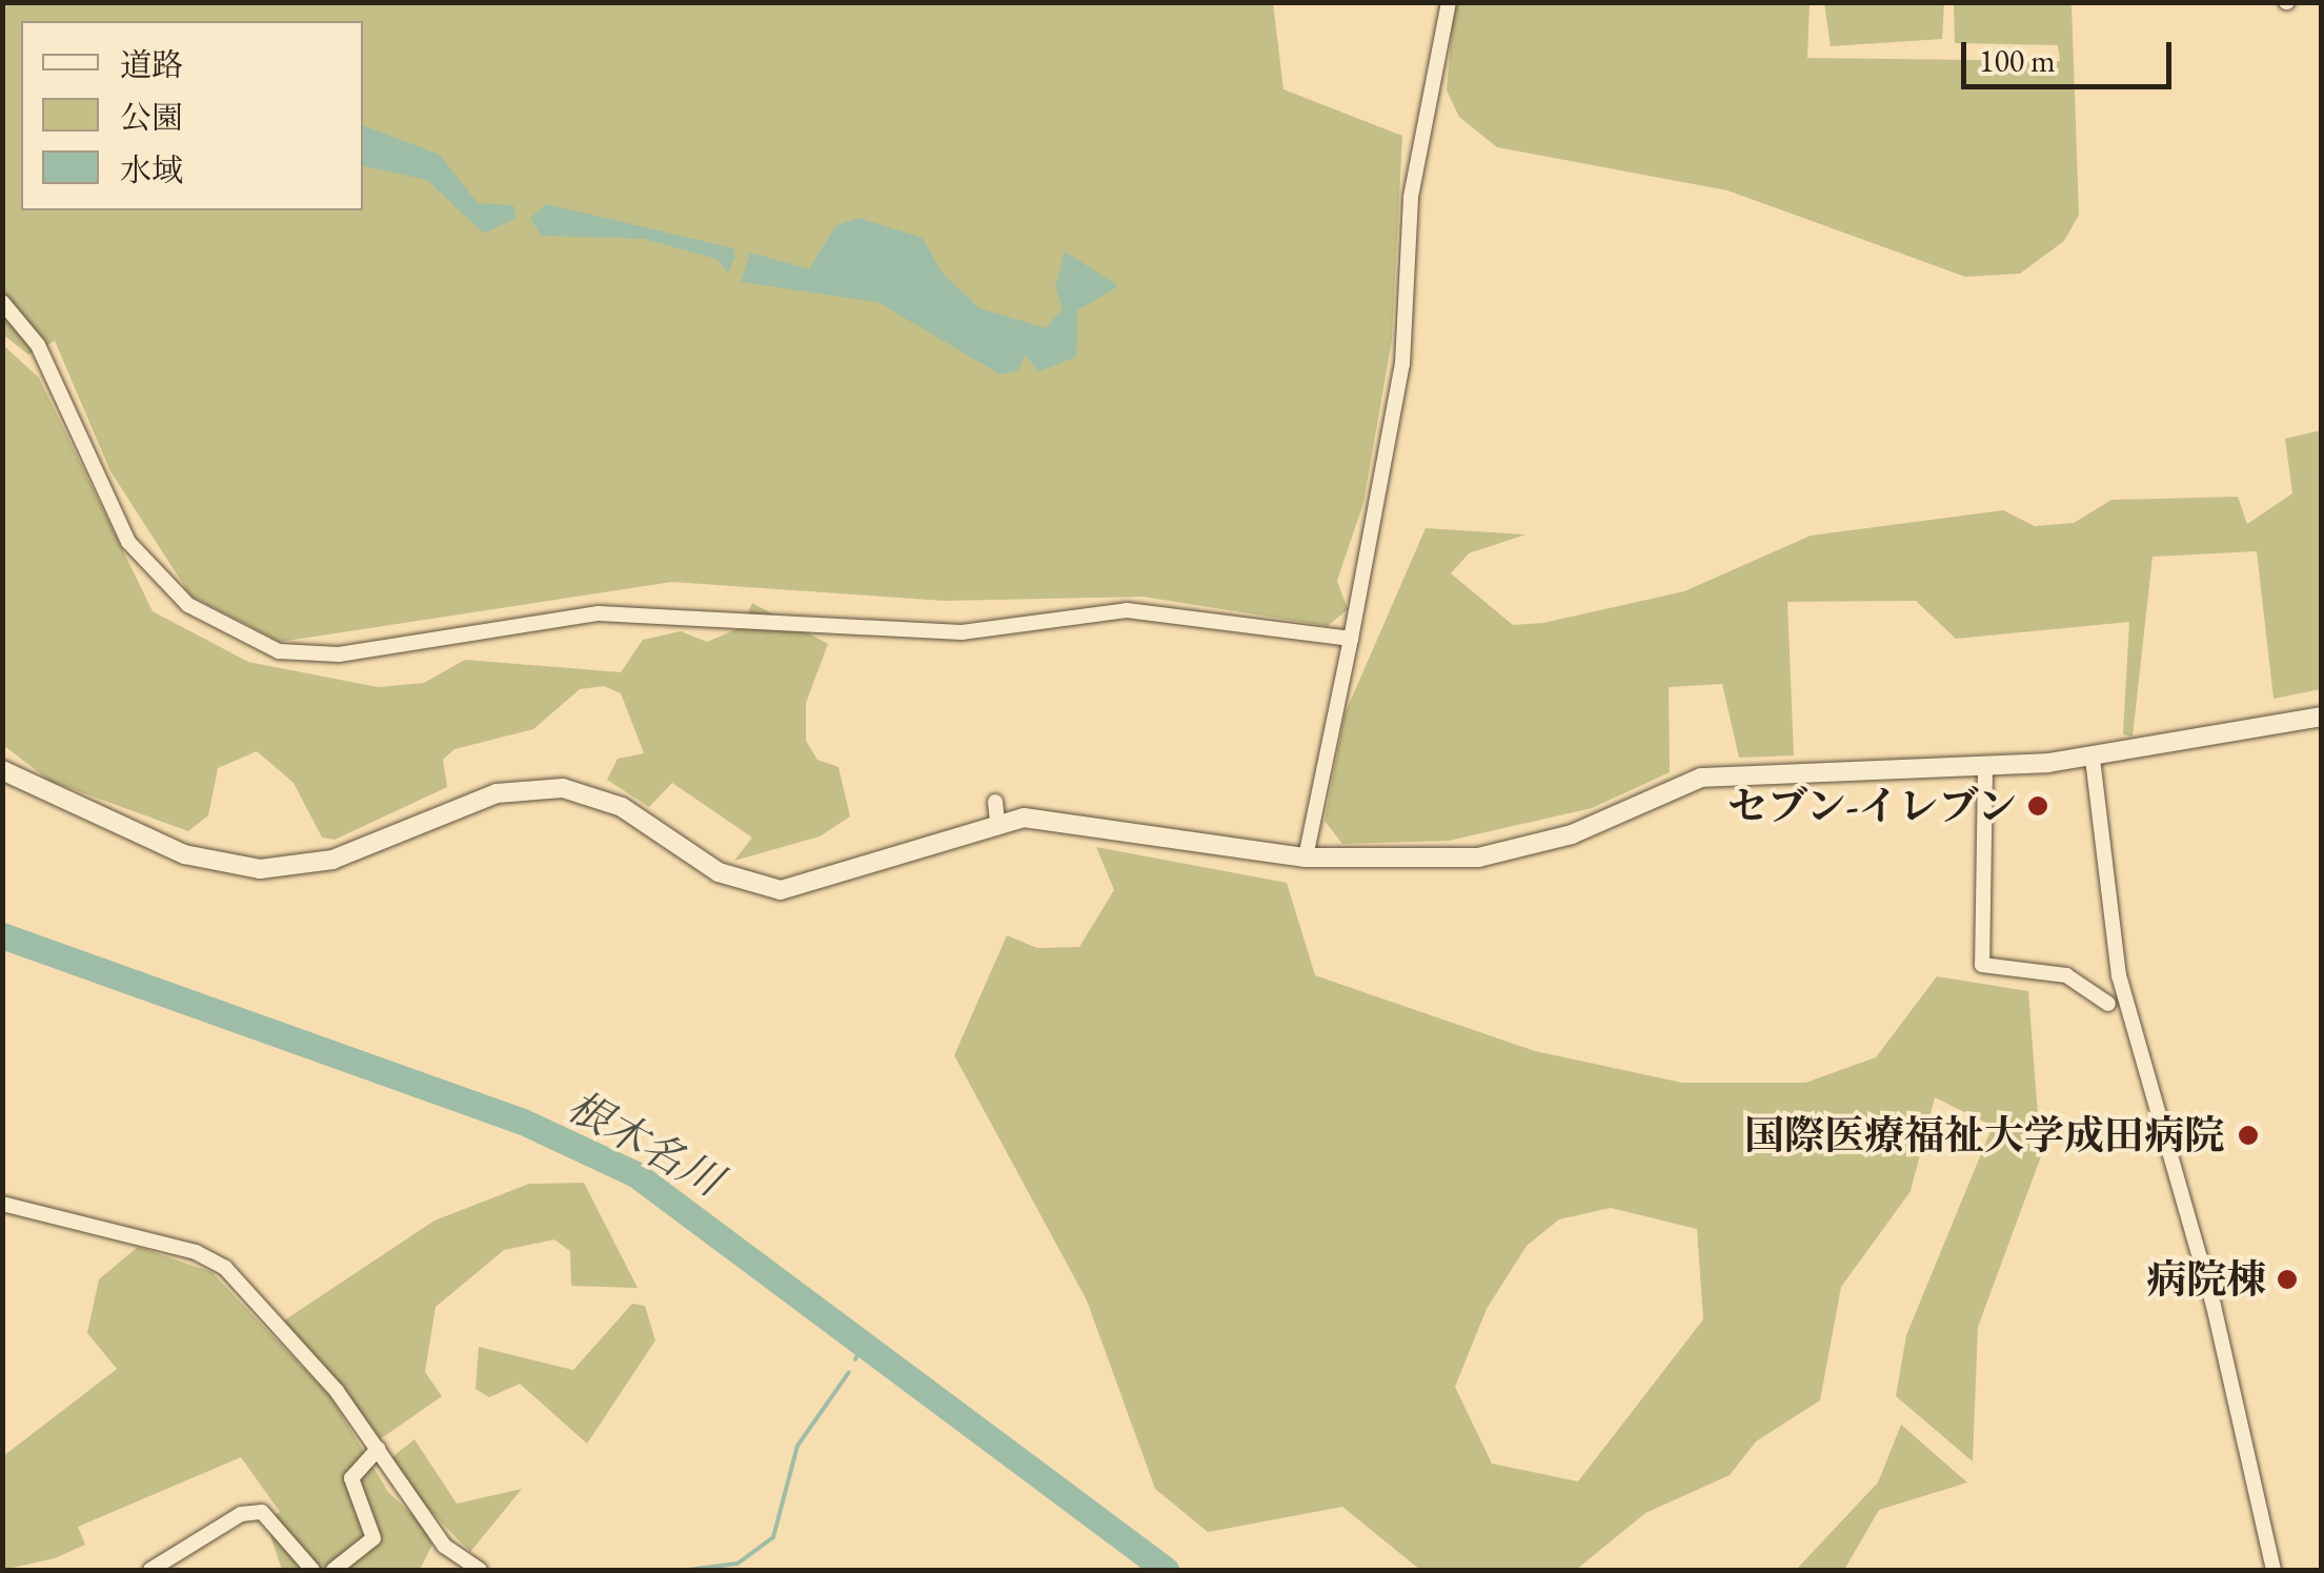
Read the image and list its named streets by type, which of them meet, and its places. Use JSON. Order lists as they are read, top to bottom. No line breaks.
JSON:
{"water":["根木名川"],"places":["セブン-イレブン","国際医療福祉大学成田病院","病院棟"],"legend":["道路","公園","水域"],"scale_bar":"100 m"}
